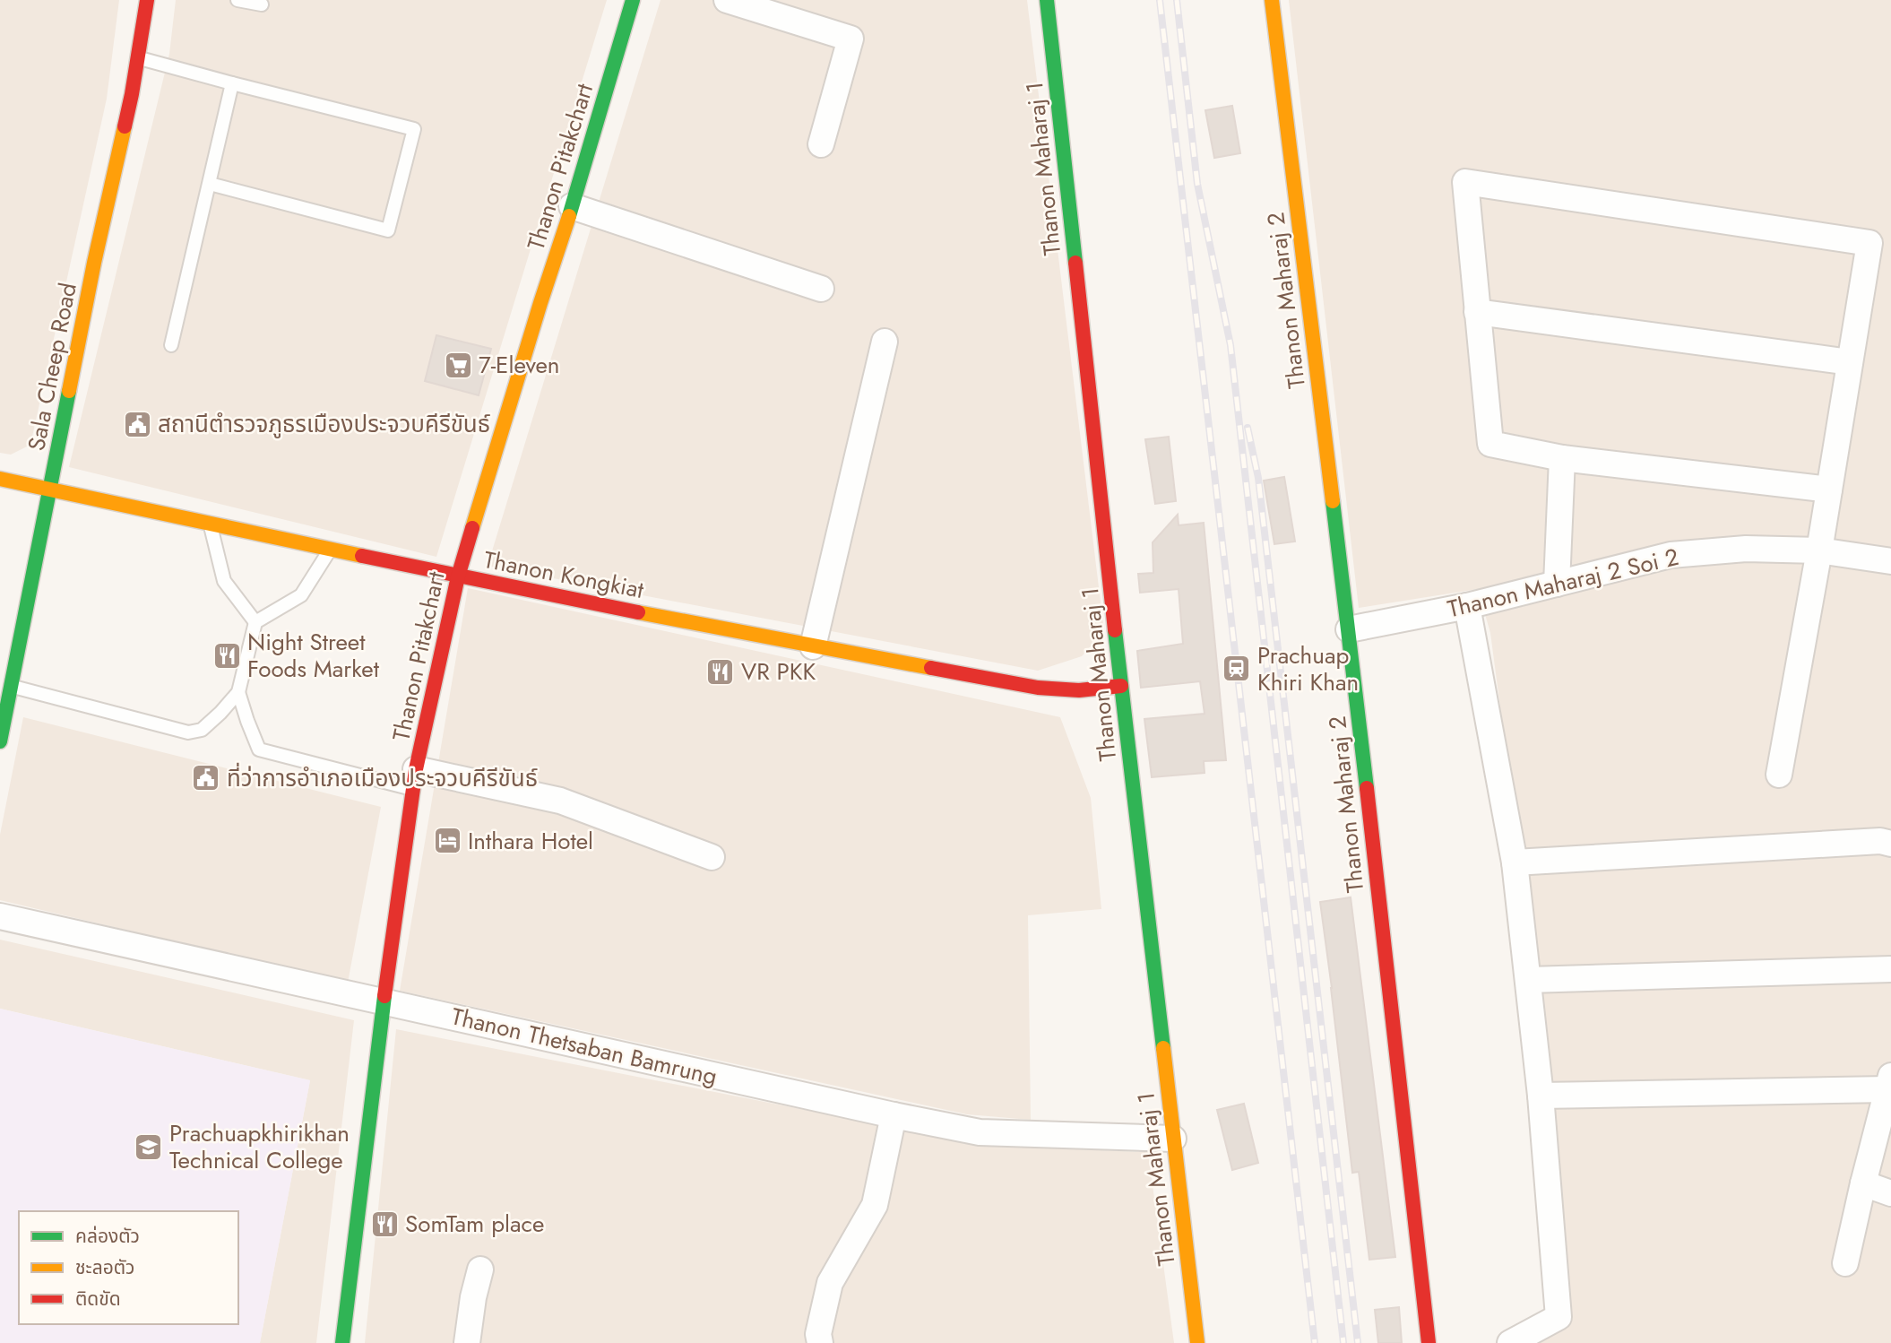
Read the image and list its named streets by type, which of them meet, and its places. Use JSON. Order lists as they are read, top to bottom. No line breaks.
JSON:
{"streets":{"street":["Thanon Pitakchart","Thanon Maharaj 1","Thanon Maharaj 2","Sala Cheep Road","Thanon Kongkiat","Thanon Maharaj 2 Soi 2","Thanon Thetsaban Bamrung"]},"crossings":[["Thanon Pitakchart","Thanon Kongkiat"],["Thanon Pitakchart","Thanon Thetsaban Bamrung"],["Thanon Maharaj 1","Thanon Kongkiat"],["Thanon Maharaj 1","Thanon Thetsaban Bamrung"],["Thanon Maharaj 2","Thanon Maharaj 2 Soi 2"],["Sala Cheep Road","Thanon Kongkiat"]],"places":{"supermarket":["7-Eleven"],"public building":["สถานีตำรวจภูธรเมืองประจวบคีรีขันธ์","ที่ว่าการอำเภอเมืองประจวบคีรีขันธ์"],"restaurant":["Night Street Foods Market","VR PKK","SomTam place"],"station":["Prachuap Khiri Khan"],"hotel":["Inthara Hotel"],"school or university":["Prachuapkhirikhan Technical College"]},"legend":["คล่องตัว","ชะลอตัว","ติดขัด"]}
